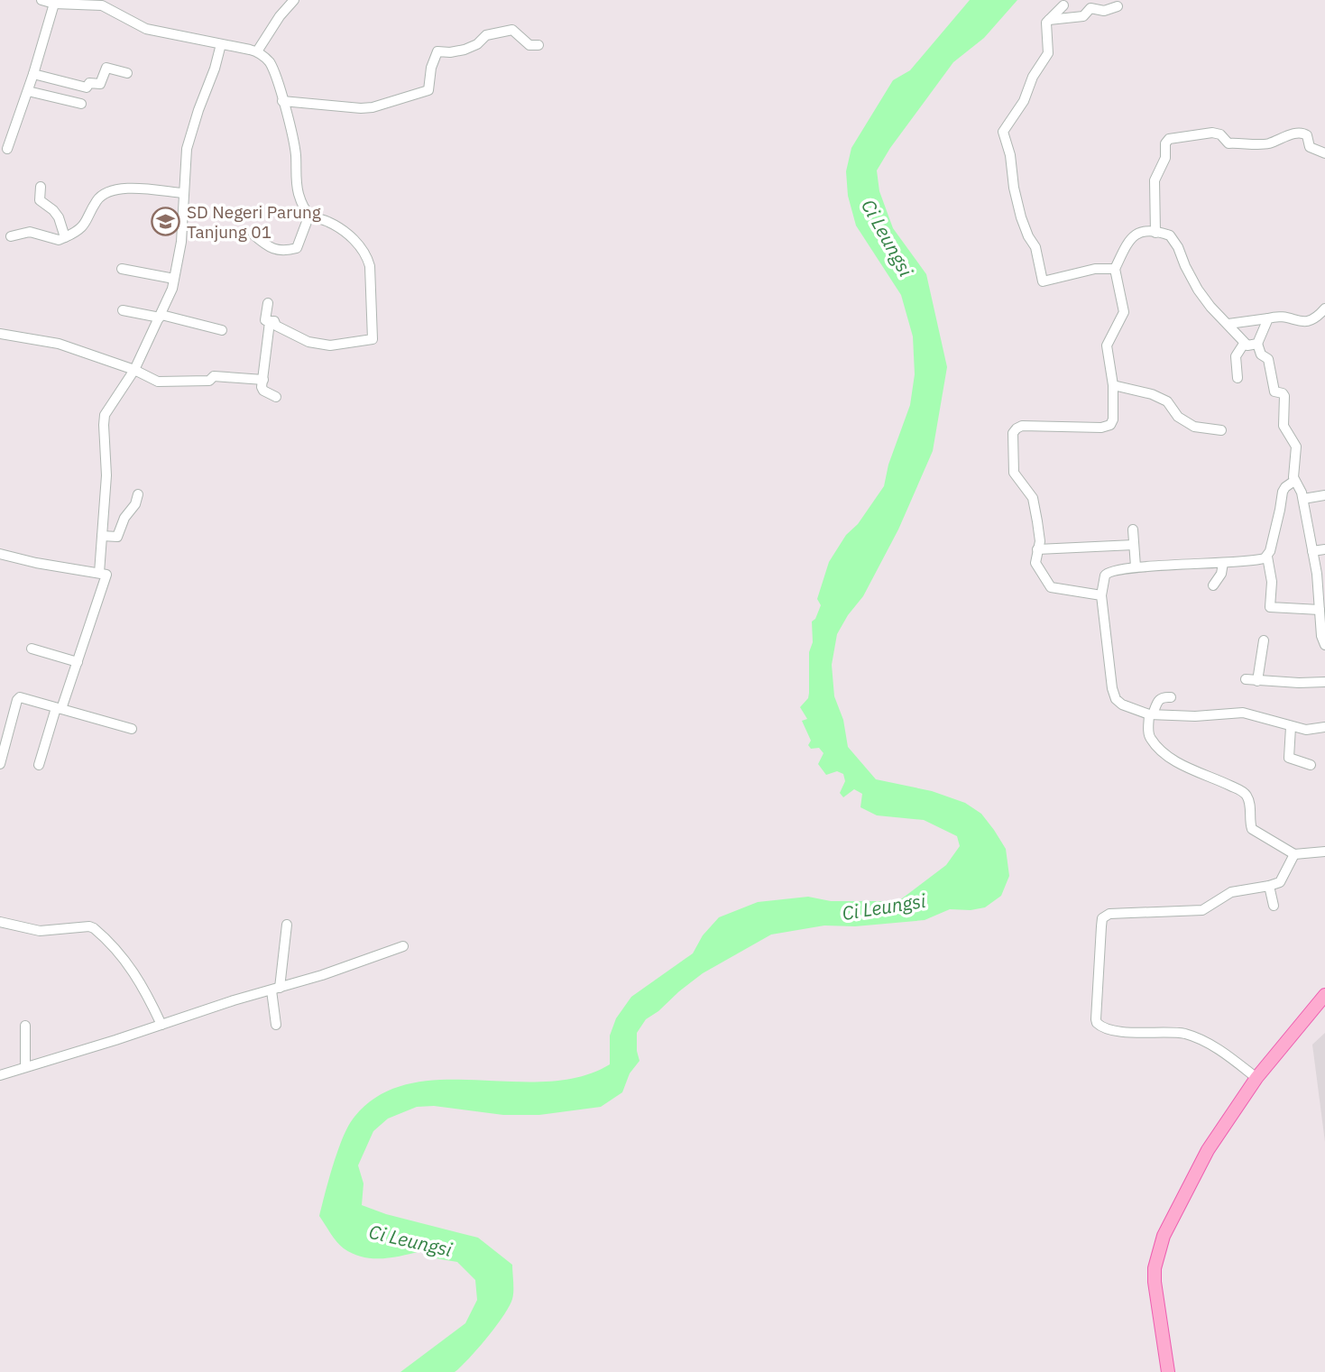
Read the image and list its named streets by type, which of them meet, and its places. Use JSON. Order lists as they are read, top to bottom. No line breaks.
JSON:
{"water":["Ci Leungsi"],"places":{"school or university":["SD Negeri Parung Tanjung 01"]}}
